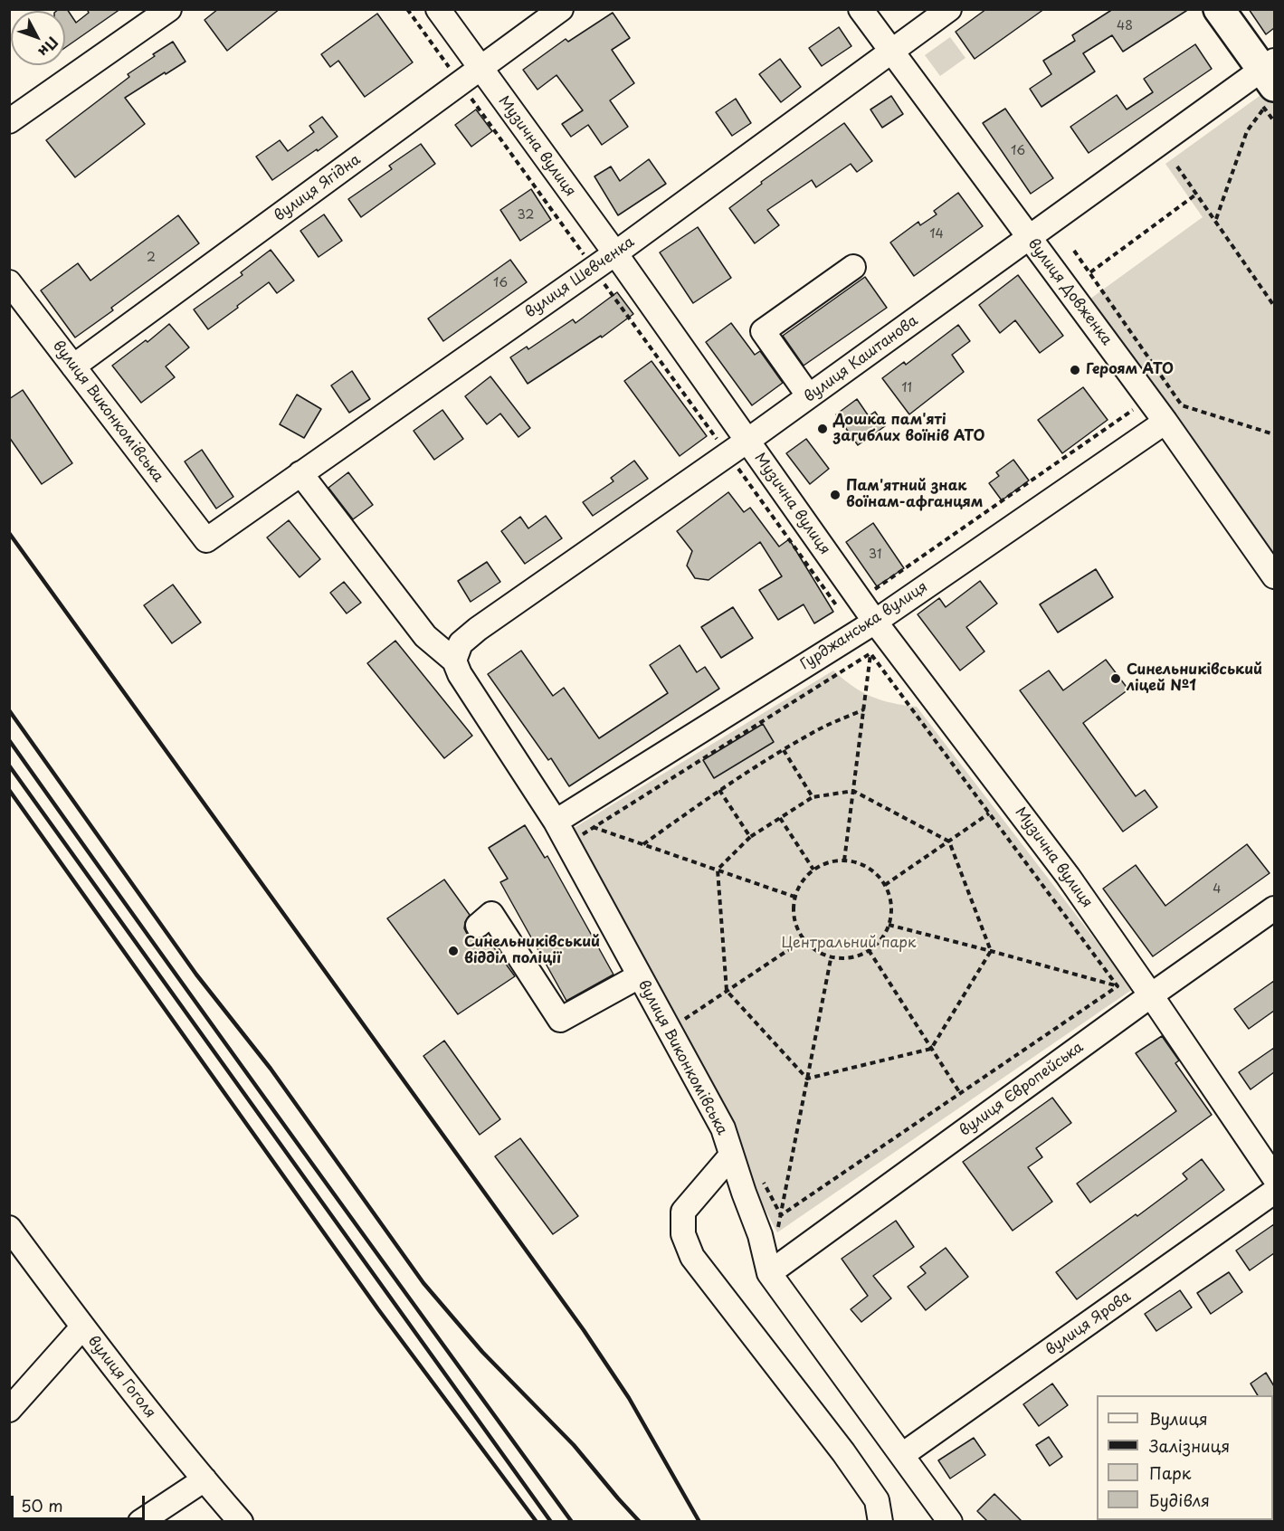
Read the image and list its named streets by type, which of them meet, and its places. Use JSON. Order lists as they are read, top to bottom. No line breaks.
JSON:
{"streets":{"street":["Музична вулиця","вулиця Ягідна","вулиця Шевченка","вулиця Довженка","вулиця Каштанова","вулиця Виконкомівська","Гурджанська вулиця","вулиця Європейська","вулиця Ярова","вулиця Гоголя"]},"crossings":[["Музична вулиця","вулиця Ягідна"],["Музична вулиця","вулиця Шевченка"],["Музична вулиця","вулиця Каштанова"],["Музична вулиця","Гурджанська вулиця"],["Музична вулиця","вулиця Європейська"],["вулиця Ягідна","вулиця Виконкомівська"],["вулиця Шевченка","вулиця Довженка"],["вулиця Шевченка","вулиця Виконкомівська"],["вулиця Довженка","вулиця Каштанова"],["вулиця Довженка","Гурджанська вулиця"],["вулиця Каштанова","вулиця Виконкомівська"],["вулиця Виконкомівська","Гурджанська вулиця"],["вулиця Виконкомівська","вулиця Європейська"],["вулиця Виконкомівська","вулиця Ярова"]],"parks":["Центральний парк"],"places":["Героям АТО","Дошка пам'яті загиблих воїнів АТО","Пам'ятний знак воїнам-афганцям","Синельниківський ліцей №1","Синельниківський відділ поліції"],"house_numbers":["48","16","32","14","2","16","11","31","4"],"legend":["Вулиця","Залізниця","Парк","Будівля"],"scale_bar":"50 m","north":"bottom right"}
